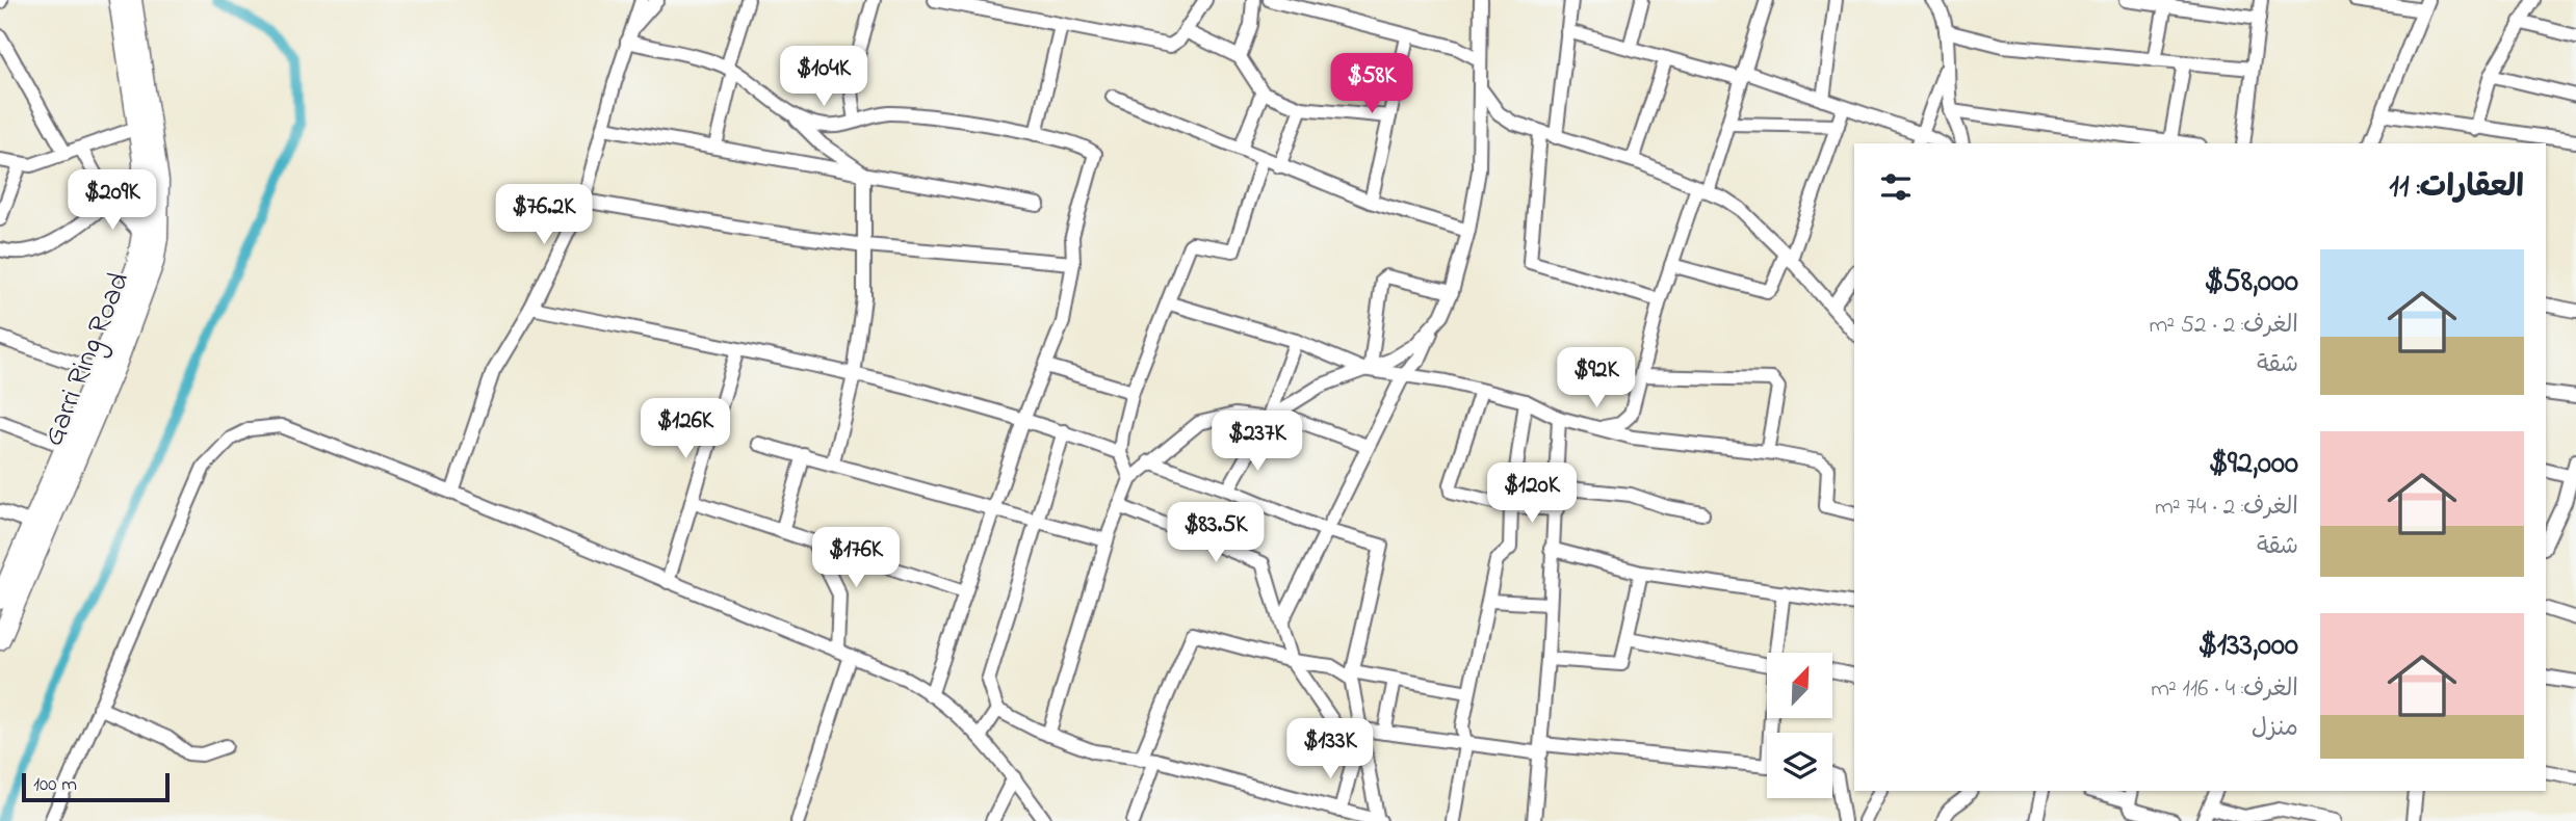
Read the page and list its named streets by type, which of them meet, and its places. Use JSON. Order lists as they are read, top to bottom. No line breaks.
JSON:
{"streets":{"highway":["Garri Ring Road"]},"scale_bar":"100 m","north":"top right","page":{"price":["$104K","$58K","$209K","$76.2K","$92K","$126K","$237K","$120K","$83.5K","$176K","$133K"],"heading":"العقارات: 11","list":[{"name":"$58,000","note":"الغرف: 2 · 52 m² · شقة"},{"name":"$92,000","note":"الغرف: 2 · 74 m² · شقة"},{"name":"$133,000","note":"الغرف: 4 · 116 m² · منزل"}],"scale":"100 m"}}
